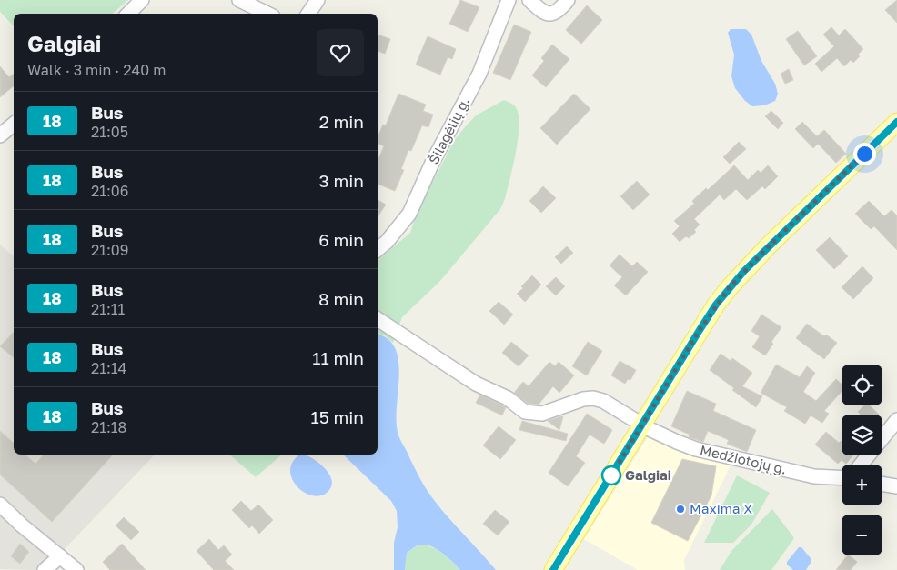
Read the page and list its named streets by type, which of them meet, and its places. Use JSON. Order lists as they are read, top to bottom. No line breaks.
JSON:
{"streets":{"street":["Šilagėlių g.","Medžiotojų g."]},"places":["Galgiai","Maxima X"],"lines":["bus line 18"],"page":{"heading":["Galgiai","Walk · 3 min · 240 m"],"list":[{"mark":"18","name":"Bus","note":"21:05","value":"2 min"},{"mark":"18","name":"Bus","note":"21:06","value":"3 min"},{"mark":"18","name":"Bus","note":"21:09","value":"6 min"},{"mark":"18","name":"Bus","note":"21:11","value":"8 min"},{"mark":"18","name":"Bus","note":"21:14","value":"11 min"},{"mark":"18","name":"Bus","note":"21:18","value":"15 min"}],"map_buttons":["+","−"]}}
